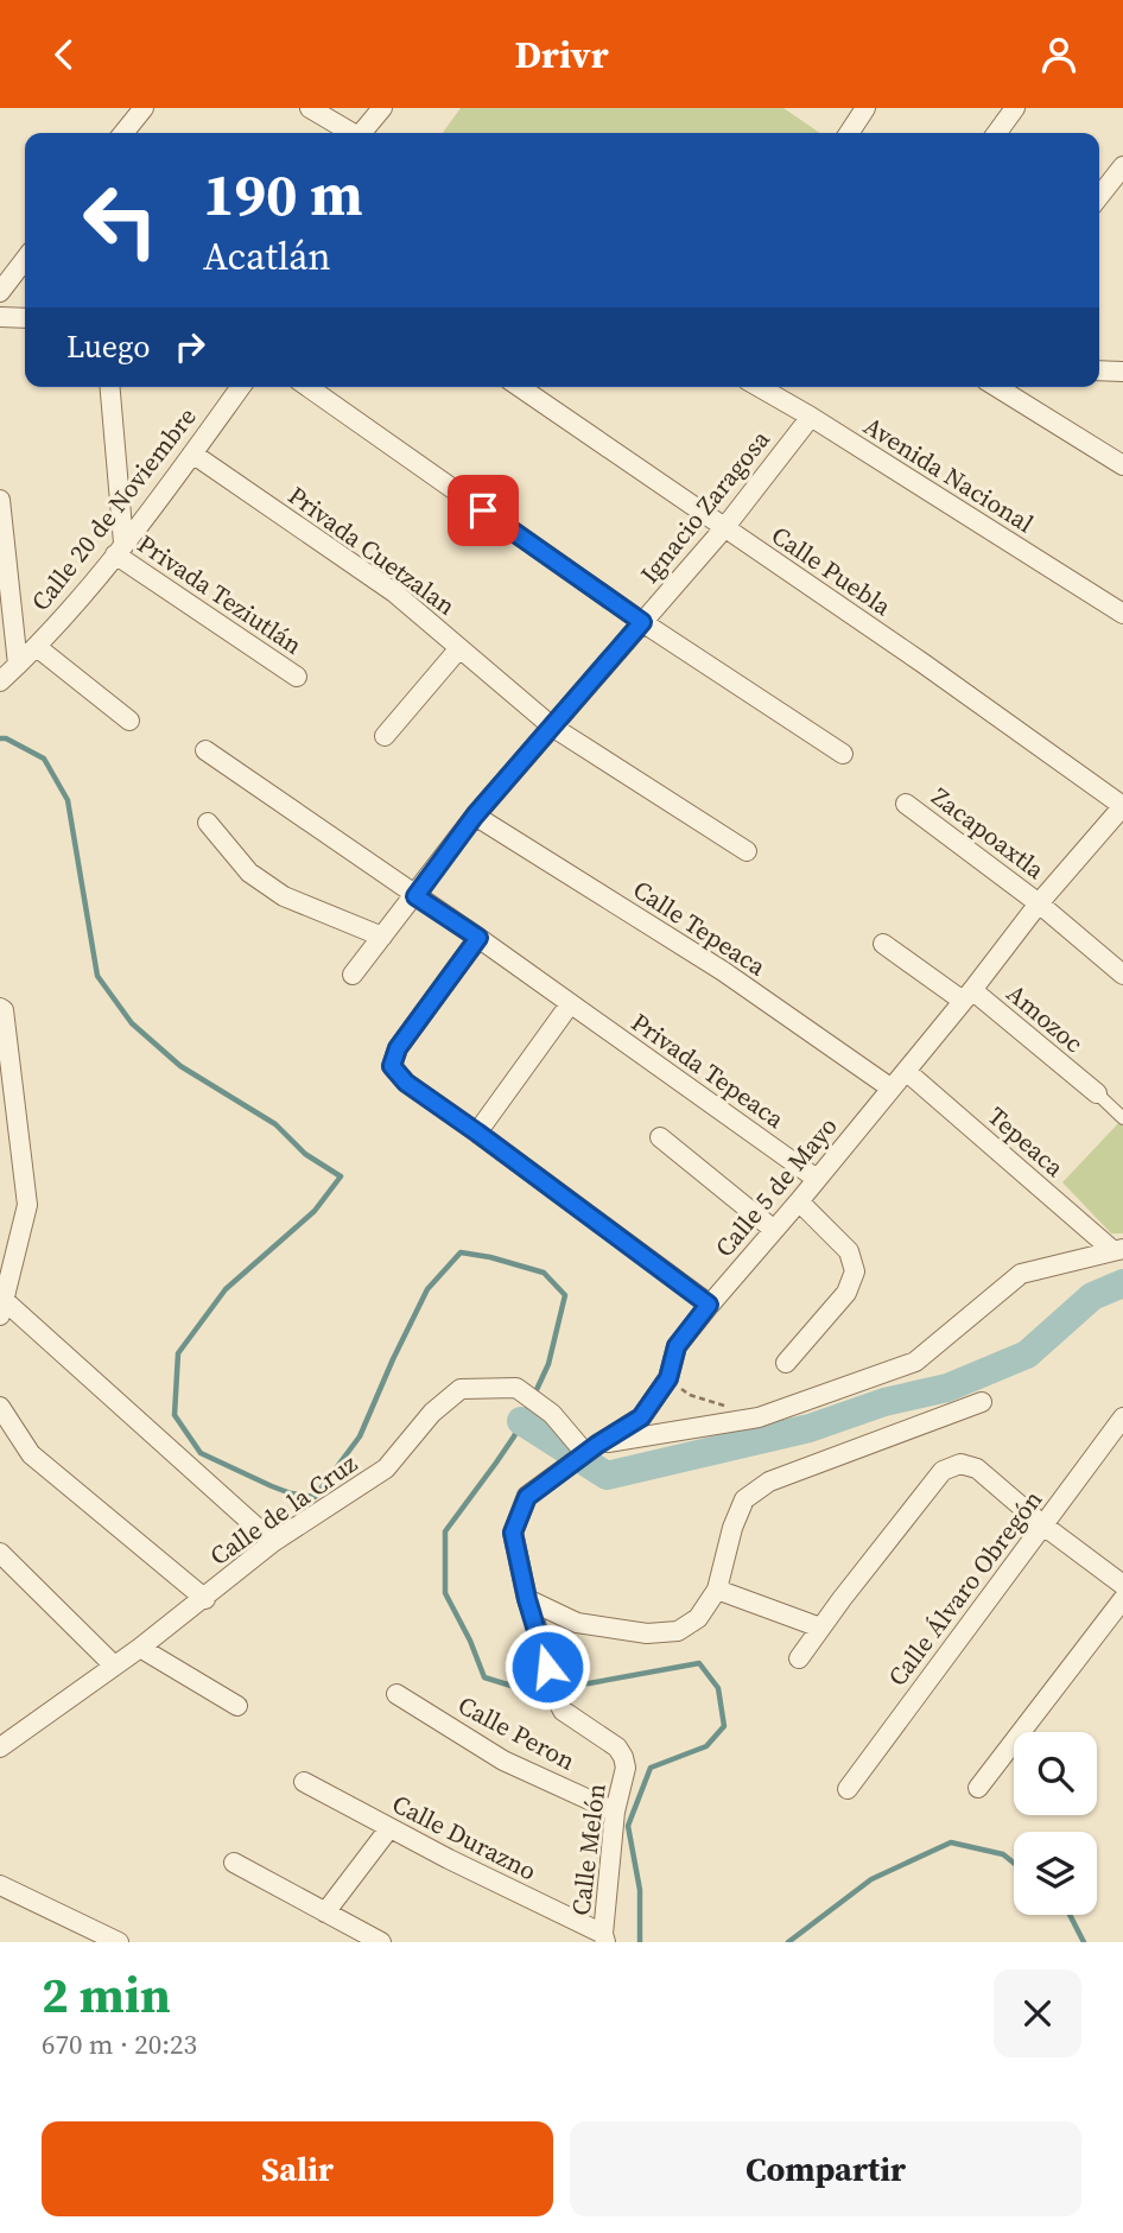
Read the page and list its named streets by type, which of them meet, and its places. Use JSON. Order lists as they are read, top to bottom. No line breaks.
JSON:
{"streets":{"street":["Avenida Nacional","Ignacio Zaragosa","Calle 20 de Noviembre","Privada Cuetzalan","Calle Puebla","Privada Teziutlán","Zacapoaxtla","Calle Tepeaca","Amozoc","Privada Tepeaca","Tepeaca","Calle 5 de Mayo","Calle de la Cruz","Calle Álvaro Obregón","Calle Peron","Calle Durazno","Calle Melón"]},"crossings":[["Avenida Nacional","Ignacio Zaragosa"],["Ignacio Zaragosa","Privada Cuetzalan"],["Ignacio Zaragosa","Calle Puebla"],["Ignacio Zaragosa","Calle Tepeaca"],["Calle 20 de Noviembre","Privada Cuetzalan"],["Calle 20 de Noviembre","Privada Teziutlán"],["Calle Puebla","Calle 5 de Mayo"],["Zacapoaxtla","Calle 5 de Mayo"],["Calle Tepeaca","Calle 5 de Mayo"],["Amozoc","Calle 5 de Mayo"],["Privada Tepeaca","Calle 5 de Mayo"],["Tepeaca","Calle 5 de Mayo"],["Calle 5 de Mayo","Calle de la Cruz"],["Calle 5 de Mayo","Calle Melón"],["Calle Peron","Calle Melón"],["Calle Durazno","Calle Melón"]],"page":{"header":"Drivr","turn":["190 m","Acatlán"],"then":"Luego","heading":["2 min","670 m · 20:23"],"buttons":["Salir","Compartir"]}}
